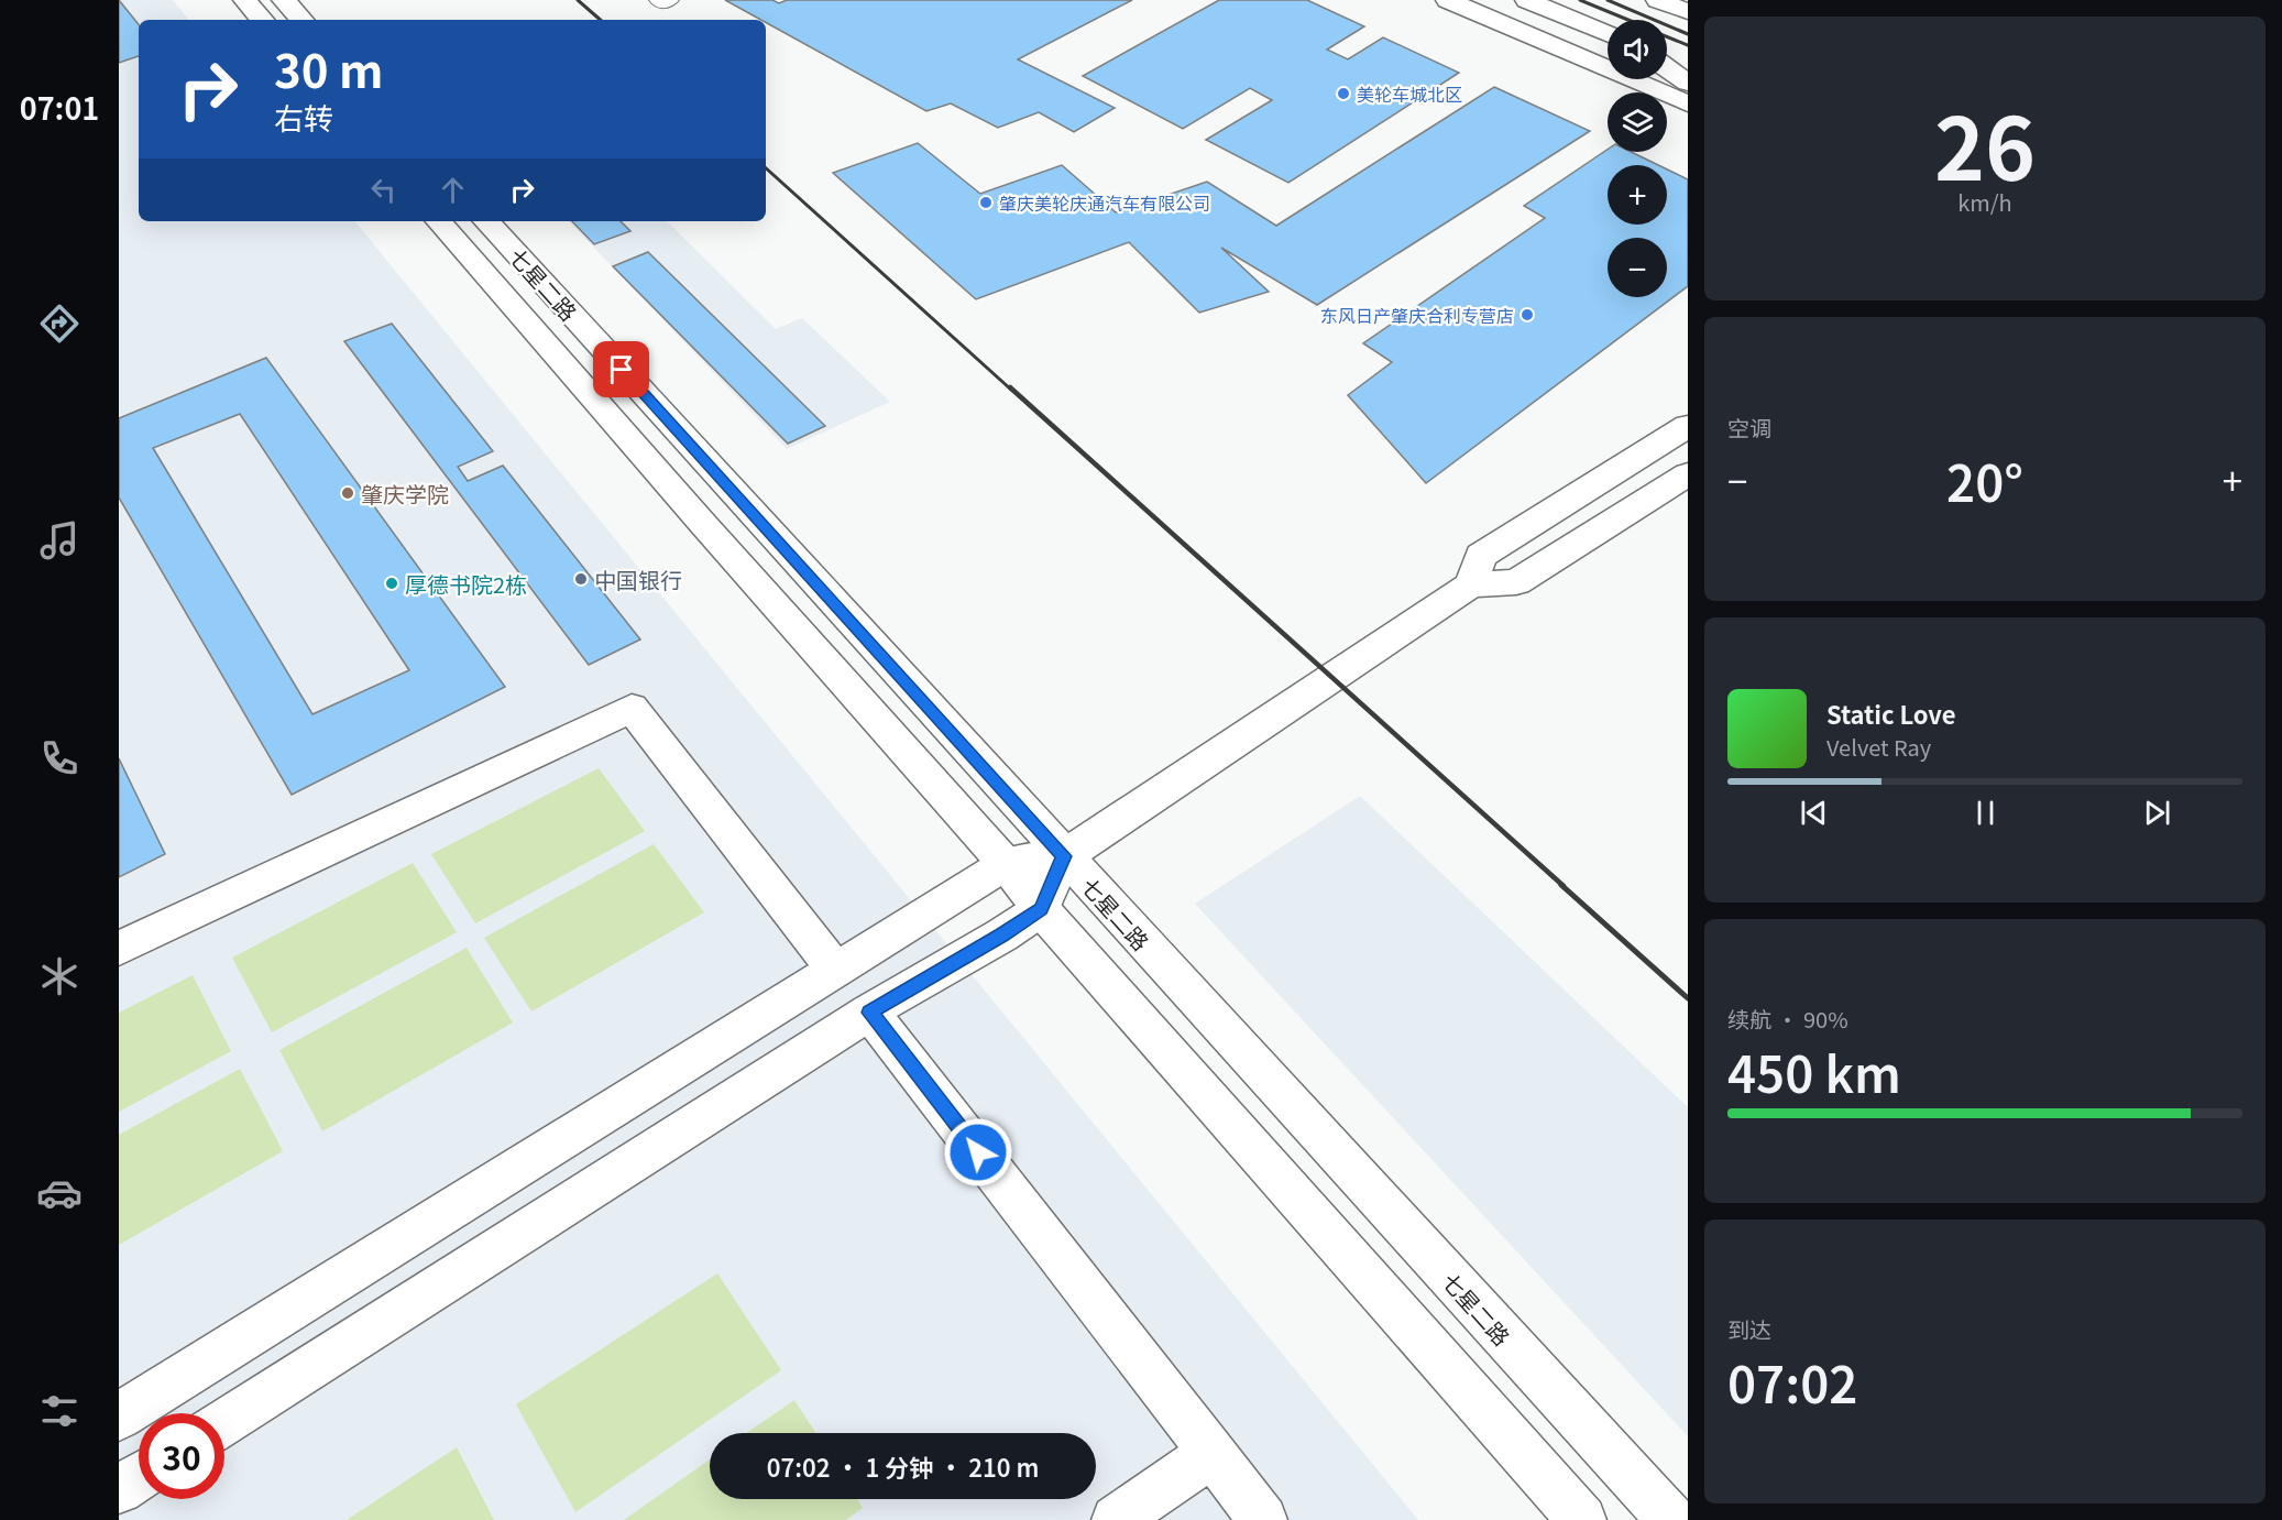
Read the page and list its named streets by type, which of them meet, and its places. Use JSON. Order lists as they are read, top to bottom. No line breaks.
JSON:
{"streets":{"main road":["七星二路"]},"places":["美轮车城北区","肇庆美轮庆通汽车有限公司","东风日产肇庆合利专营店","肇庆学院","中国银行","厚德书院2栋"],"page":{"tabs":"07:01","tile":[["26","km/h"],"空调",["续航 · 90%","450 km"],["到达","07:02"]],"map_buttons":["+","−"],"turn":["30 m","右转"],"heat":["−","20°","+"],"song":["Static Love","Velvet Ray"],"limit":"30","trip":"07:02 · 1 分钟 · 210 m"}}
